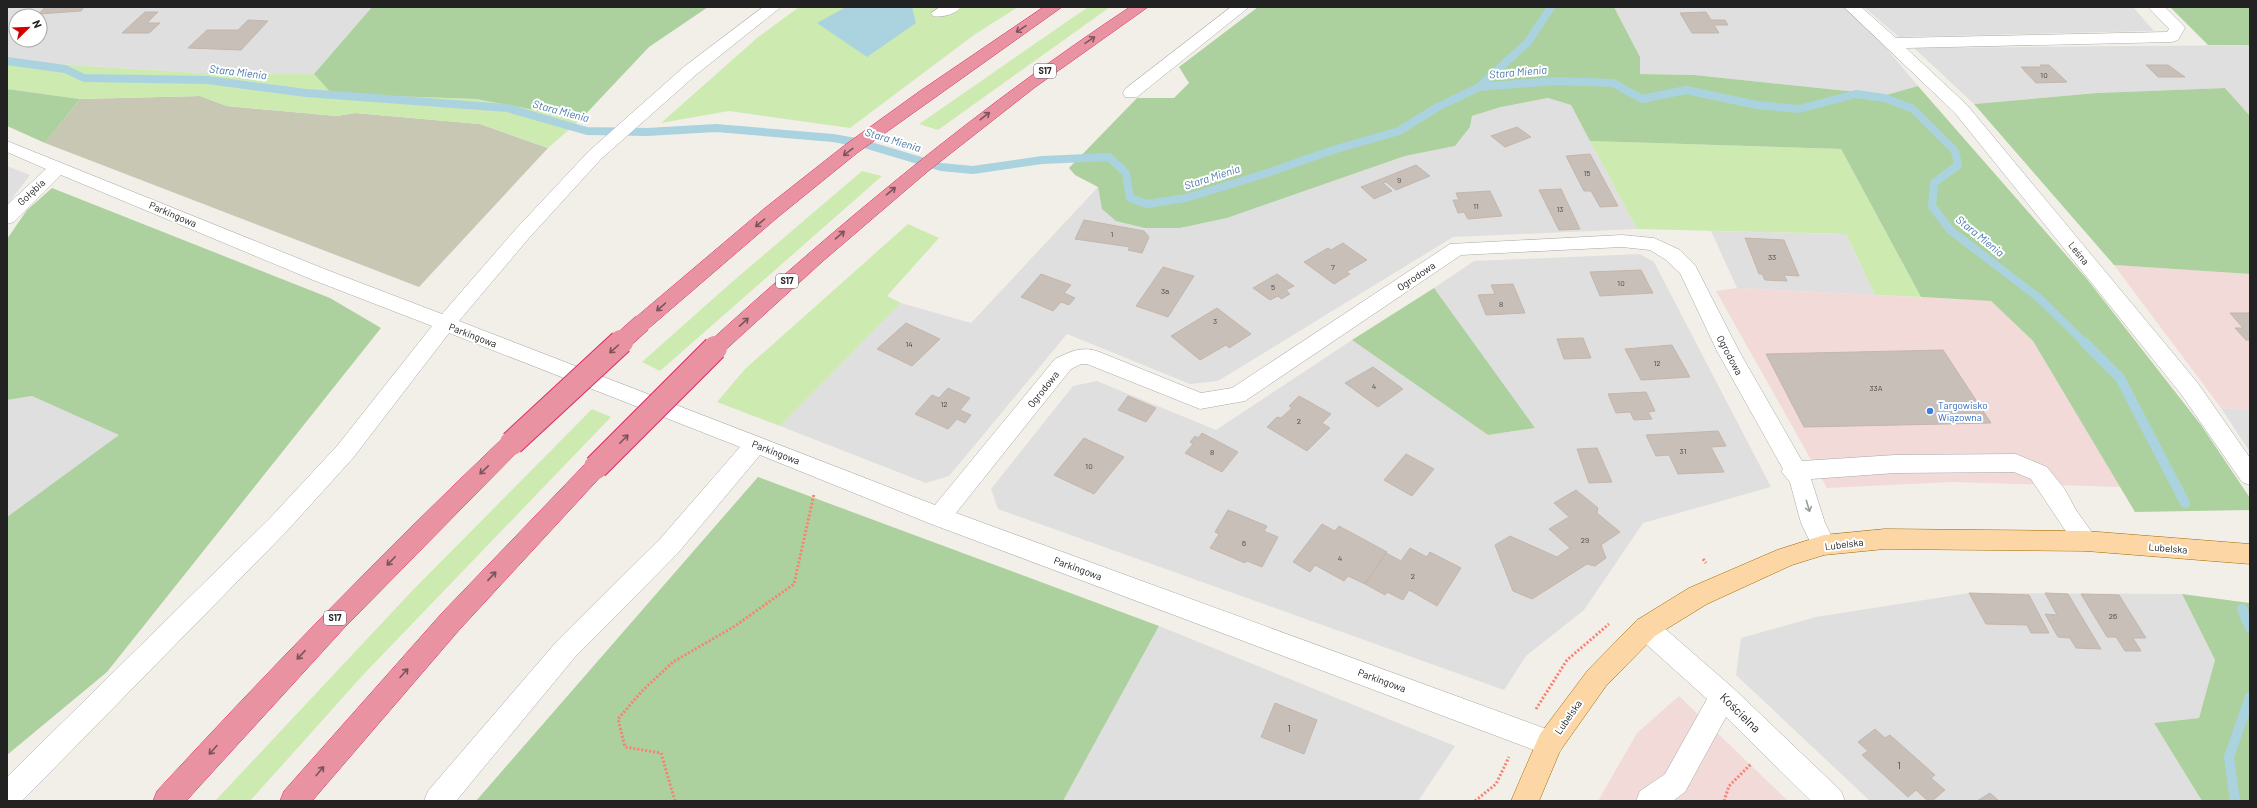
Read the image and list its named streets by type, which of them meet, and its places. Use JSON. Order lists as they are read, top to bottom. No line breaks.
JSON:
{"streets":{"highway":["S17"],"main road":["Lubelska"],"street":["Gołębia","Parkingowa","Leśna","Ogrodowa","Kościelna"]},"crossings":[["Gołębia","Parkingowa"],["Parkingowa","Ogrodowa"],["Parkingowa","Lubelska"],["Ogrodowa","Lubelska"],["Lubelska","Kościelna"]],"water":["Stara Mienia"],"places":["Targowisko Wiązowna"],"house_numbers":["10","15","9","11","13","1","33","7","10","5","3a","8","3","14","12","4","33A","12","2","31","8","10","29","6","4","2","26","1","1"],"north":"top right"}
